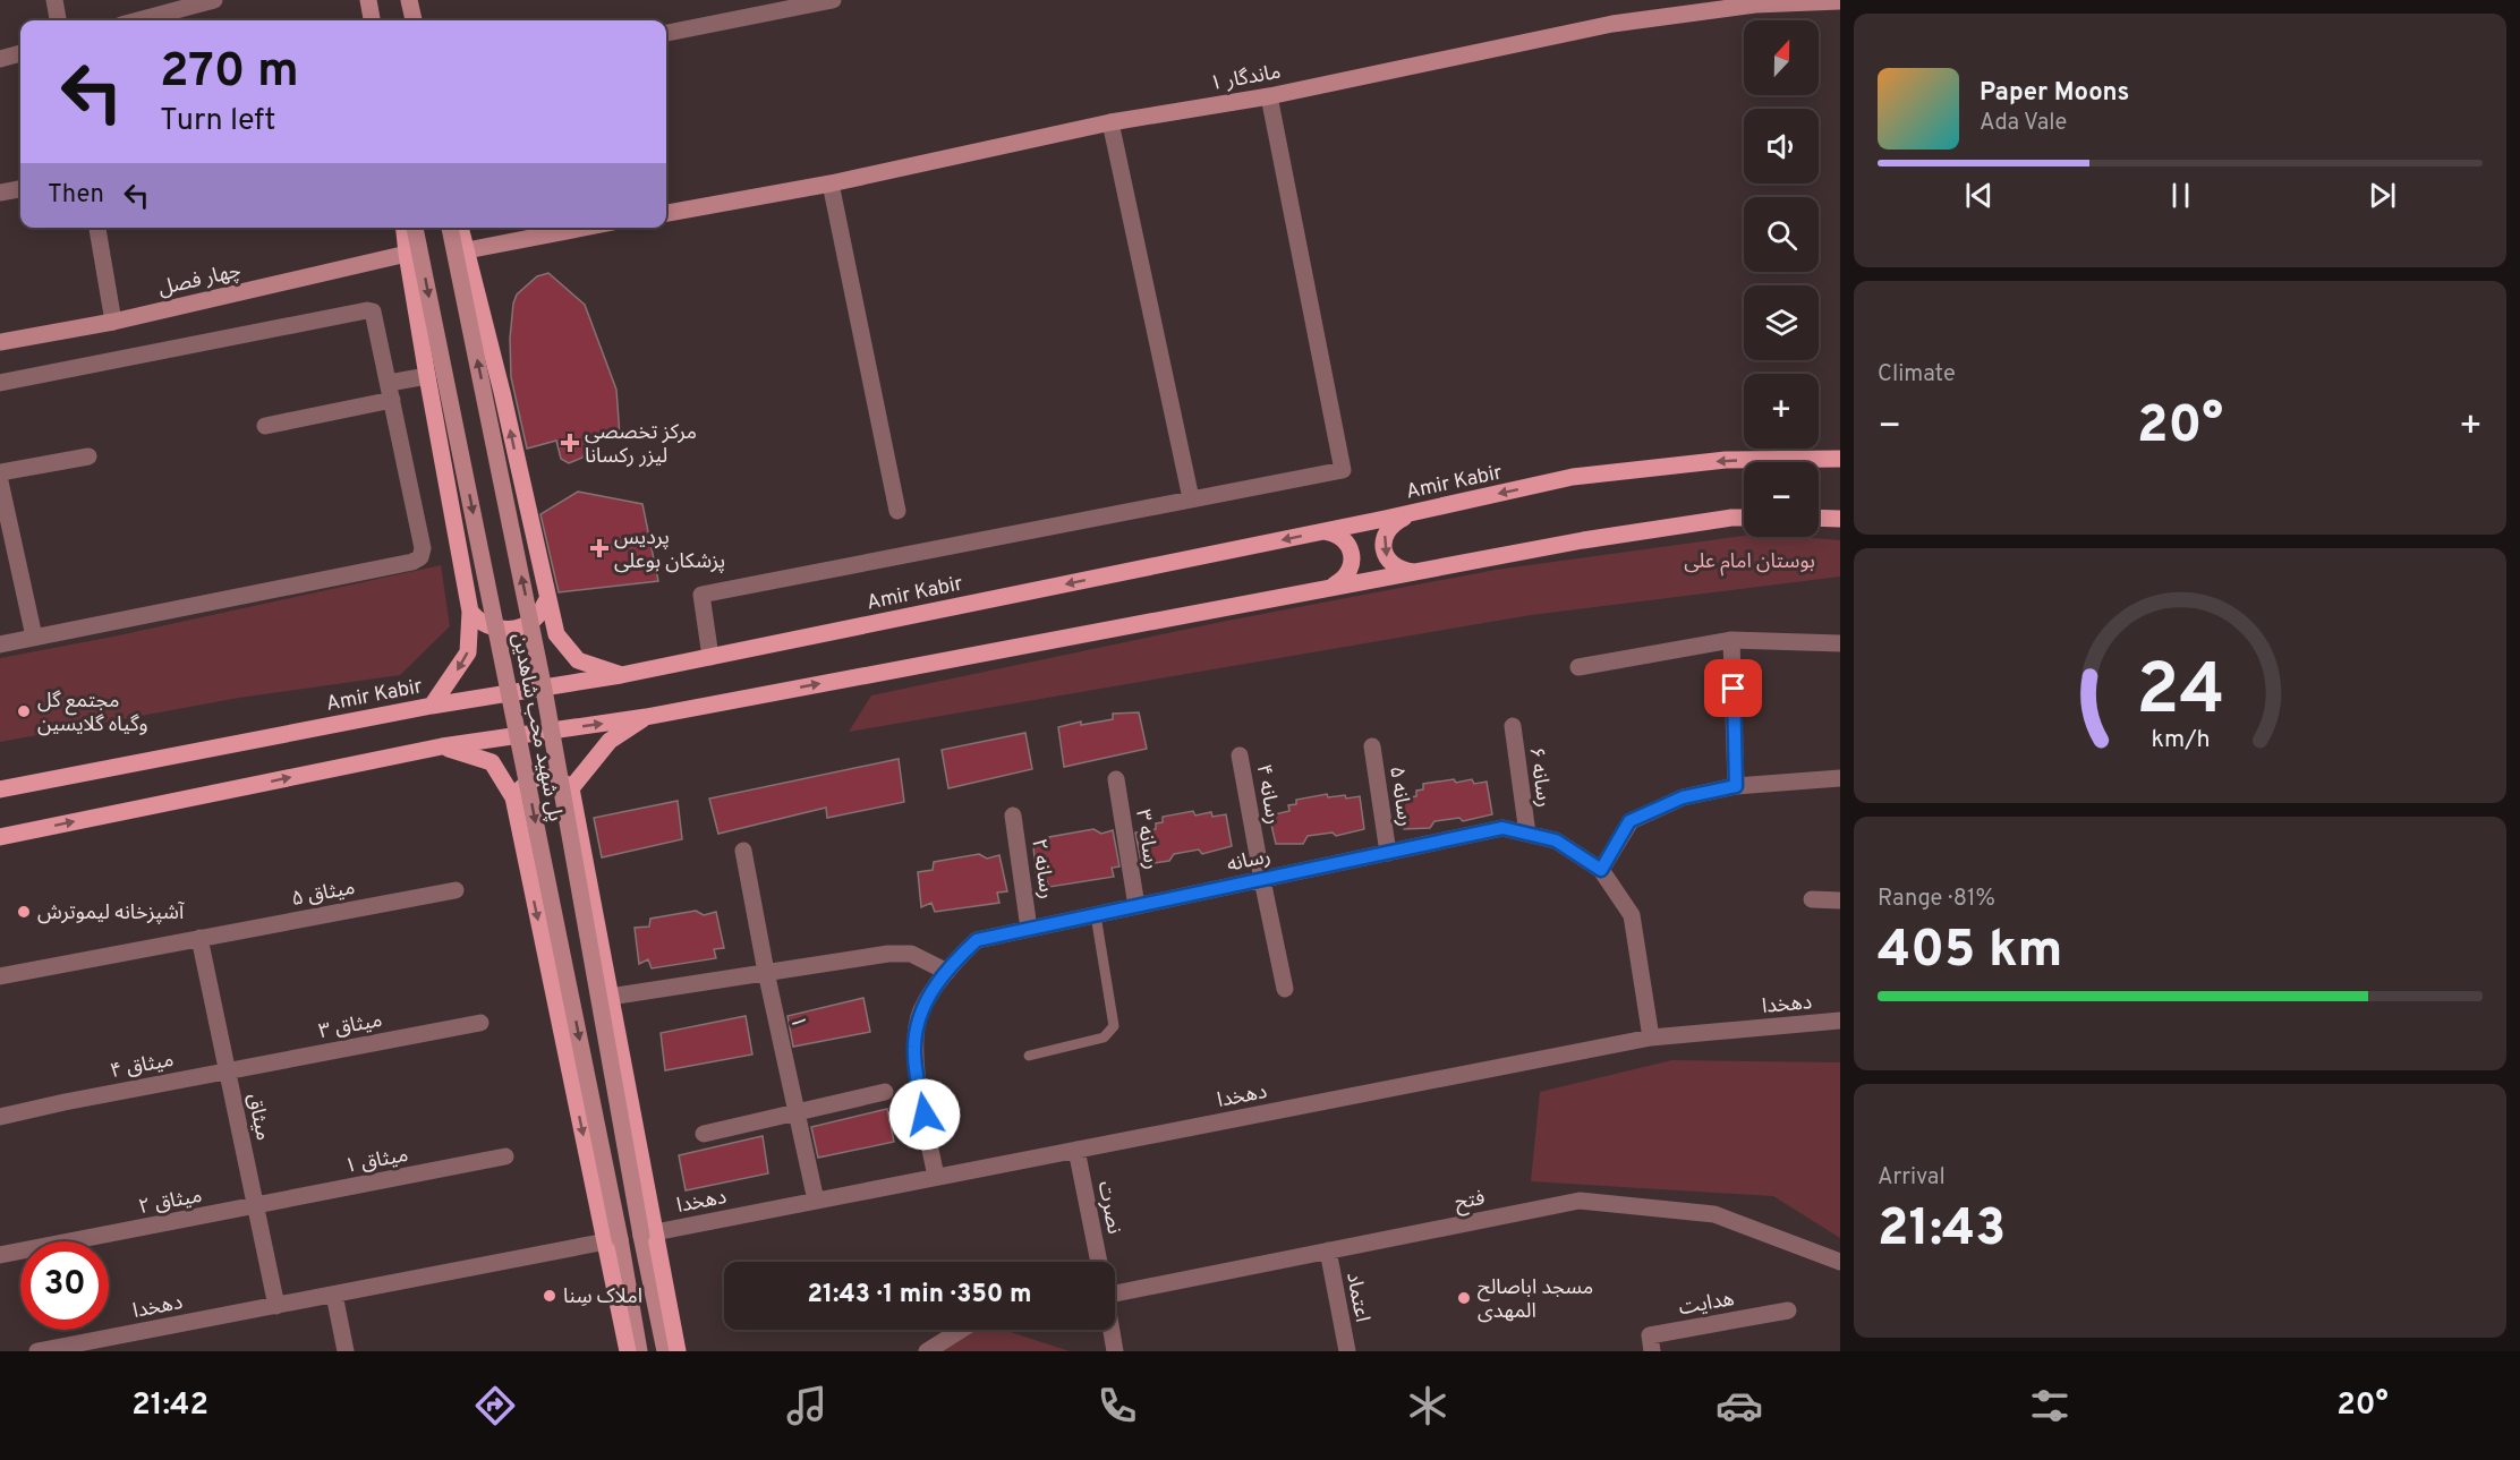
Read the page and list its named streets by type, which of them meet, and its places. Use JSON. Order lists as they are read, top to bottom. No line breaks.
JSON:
{"streets":{"main road":["ماندگار ۱","چهار فصل","Amir Kabir","پل شهید محب شاهدین"],"street":["رسانه ۶","رسانه ۴","رسانه ۵","رسانه ۳","رسانه","رسانه ۲","میثاق ۵","دهخدا","۱","میثاق ۳","میثاق ۴","میثاق","میثاق ۱","فتح","میثاق ۲","نصرت","اعتماد","هدایت"]},"crossings":[["پل شهید محب شاهدین","دهخدا"],["رسانه ۶","رسانه"],["رسانه ۴","رسانه"],["رسانه ۵","رسانه"],["رسانه ۳","رسانه"],["رسانه","رسانه ۲"],["رسانه","دهخدا"],["میثاق ۵","میثاق"],["دهخدا","۱"],["دهخدا","میثاق"],["دهخدا","نصرت"],["میثاق ۳","میثاق ۴"],["میثاق ۳","میثاق"],["میثاق ۴","میثاق"],["میثاق","میثاق ۱"],["میثاق","میثاق ۲"],["میثاق ۱","میثاق ۲"],["فتح","اعتماد"]],"parks":["بوستان امام علی"],"places":{"health":["مرکز تخصصی لیزر رکسانا","پردیس پزشکان بوعلی"],"other":["مجتمع گل وگیاه گلایسین","آشپزخانه لیموترش","املاک سِنا","مسجد اباصالح المهدی"]},"north":"top","page":{"map_buttons":["+","−"],"turn":["270 m","Turn left"],"song":["Paper Moons","Ada Vale"],"then":"Then","tile":["Climate",["Range · 81%","405 km"],["Arrival","21:43"]],"heat":["−","20°","+"],"limit":"30","trip":"21:43 · 1 min · 350 m","tabs":["21:42","20°"],"gauge":["24","km/h"]}}
